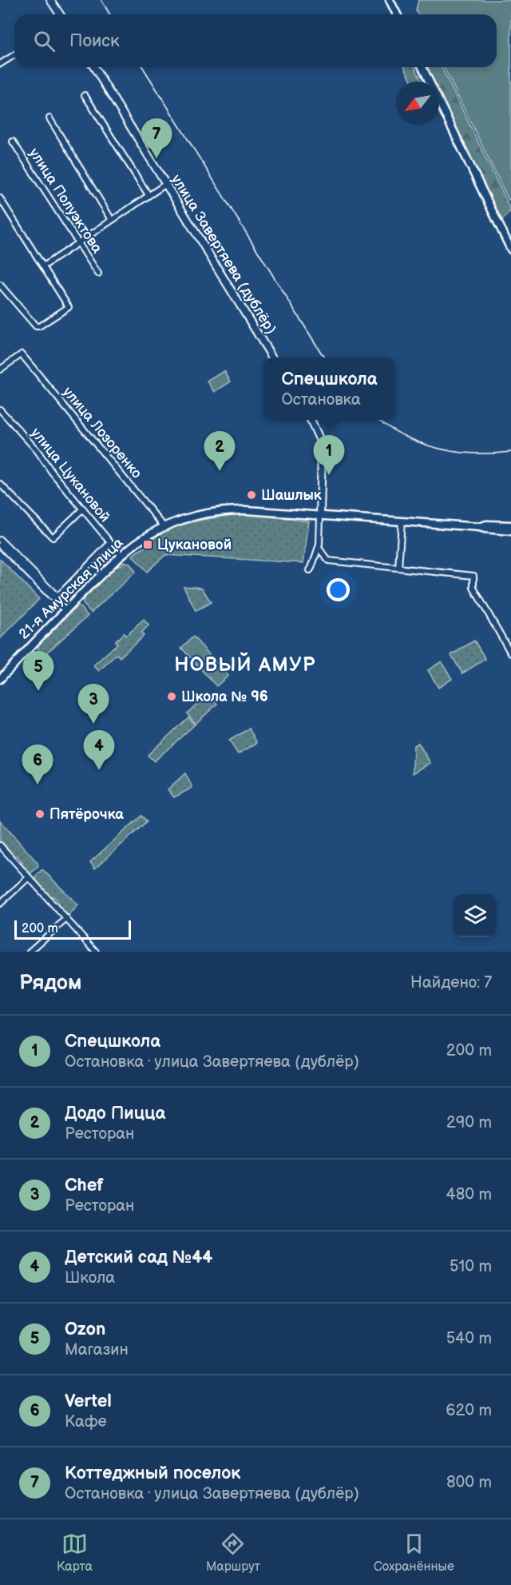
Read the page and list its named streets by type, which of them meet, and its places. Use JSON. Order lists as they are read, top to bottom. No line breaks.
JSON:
{"streets":{"main road":["21-я Амурская улица"],"street":["улица Полуэктова","улица Завертяева (дублёр)","улица Лозоренко","улица Цукановой"]},"crossings":[["улица Лозоренко","21-я Амурская улица"],["улица Цукановой","21-я Амурская улица"]],"districts":["НОВЫЙ АМУР"],"places":{"other":["Шашлык","Школа № 96","Пятёрочка"],"transit":["Цукановой"]},"scale_bar":"200 m","north":"bottom left","page":{"search":"Поиск","pins":["7","2","1","5","3","4","6"],"popup":["Спецшкола","Остановка"],"scale":"200 m","heading":["Рядом","Найдено: 7"],"list":[{"mark":"1","name":"Спецшкола","note":"Остановка · улица Завертяева (дублёр)","value":"200 m"},{"mark":"2","name":"Додо Пицца","note":"Ресторан","value":"290 m"},{"mark":"3","name":"Chef","note":"Ресторан","value":"480 m"},{"mark":"4","name":"Детский сад №44","note":"Школа","value":"510 m"},{"mark":"5","name":"Ozon","note":"Магазин","value":"540 m"},{"mark":"6","name":"Vertel","note":"Кафе","value":"620 m"},{"mark":"7","name":"Коттеджный поселок","note":"Остановка · улица Завертяева (дублёр)","value":"800 m"}],"nav":["Карта","Маршрут","Сохранённые"]}}
